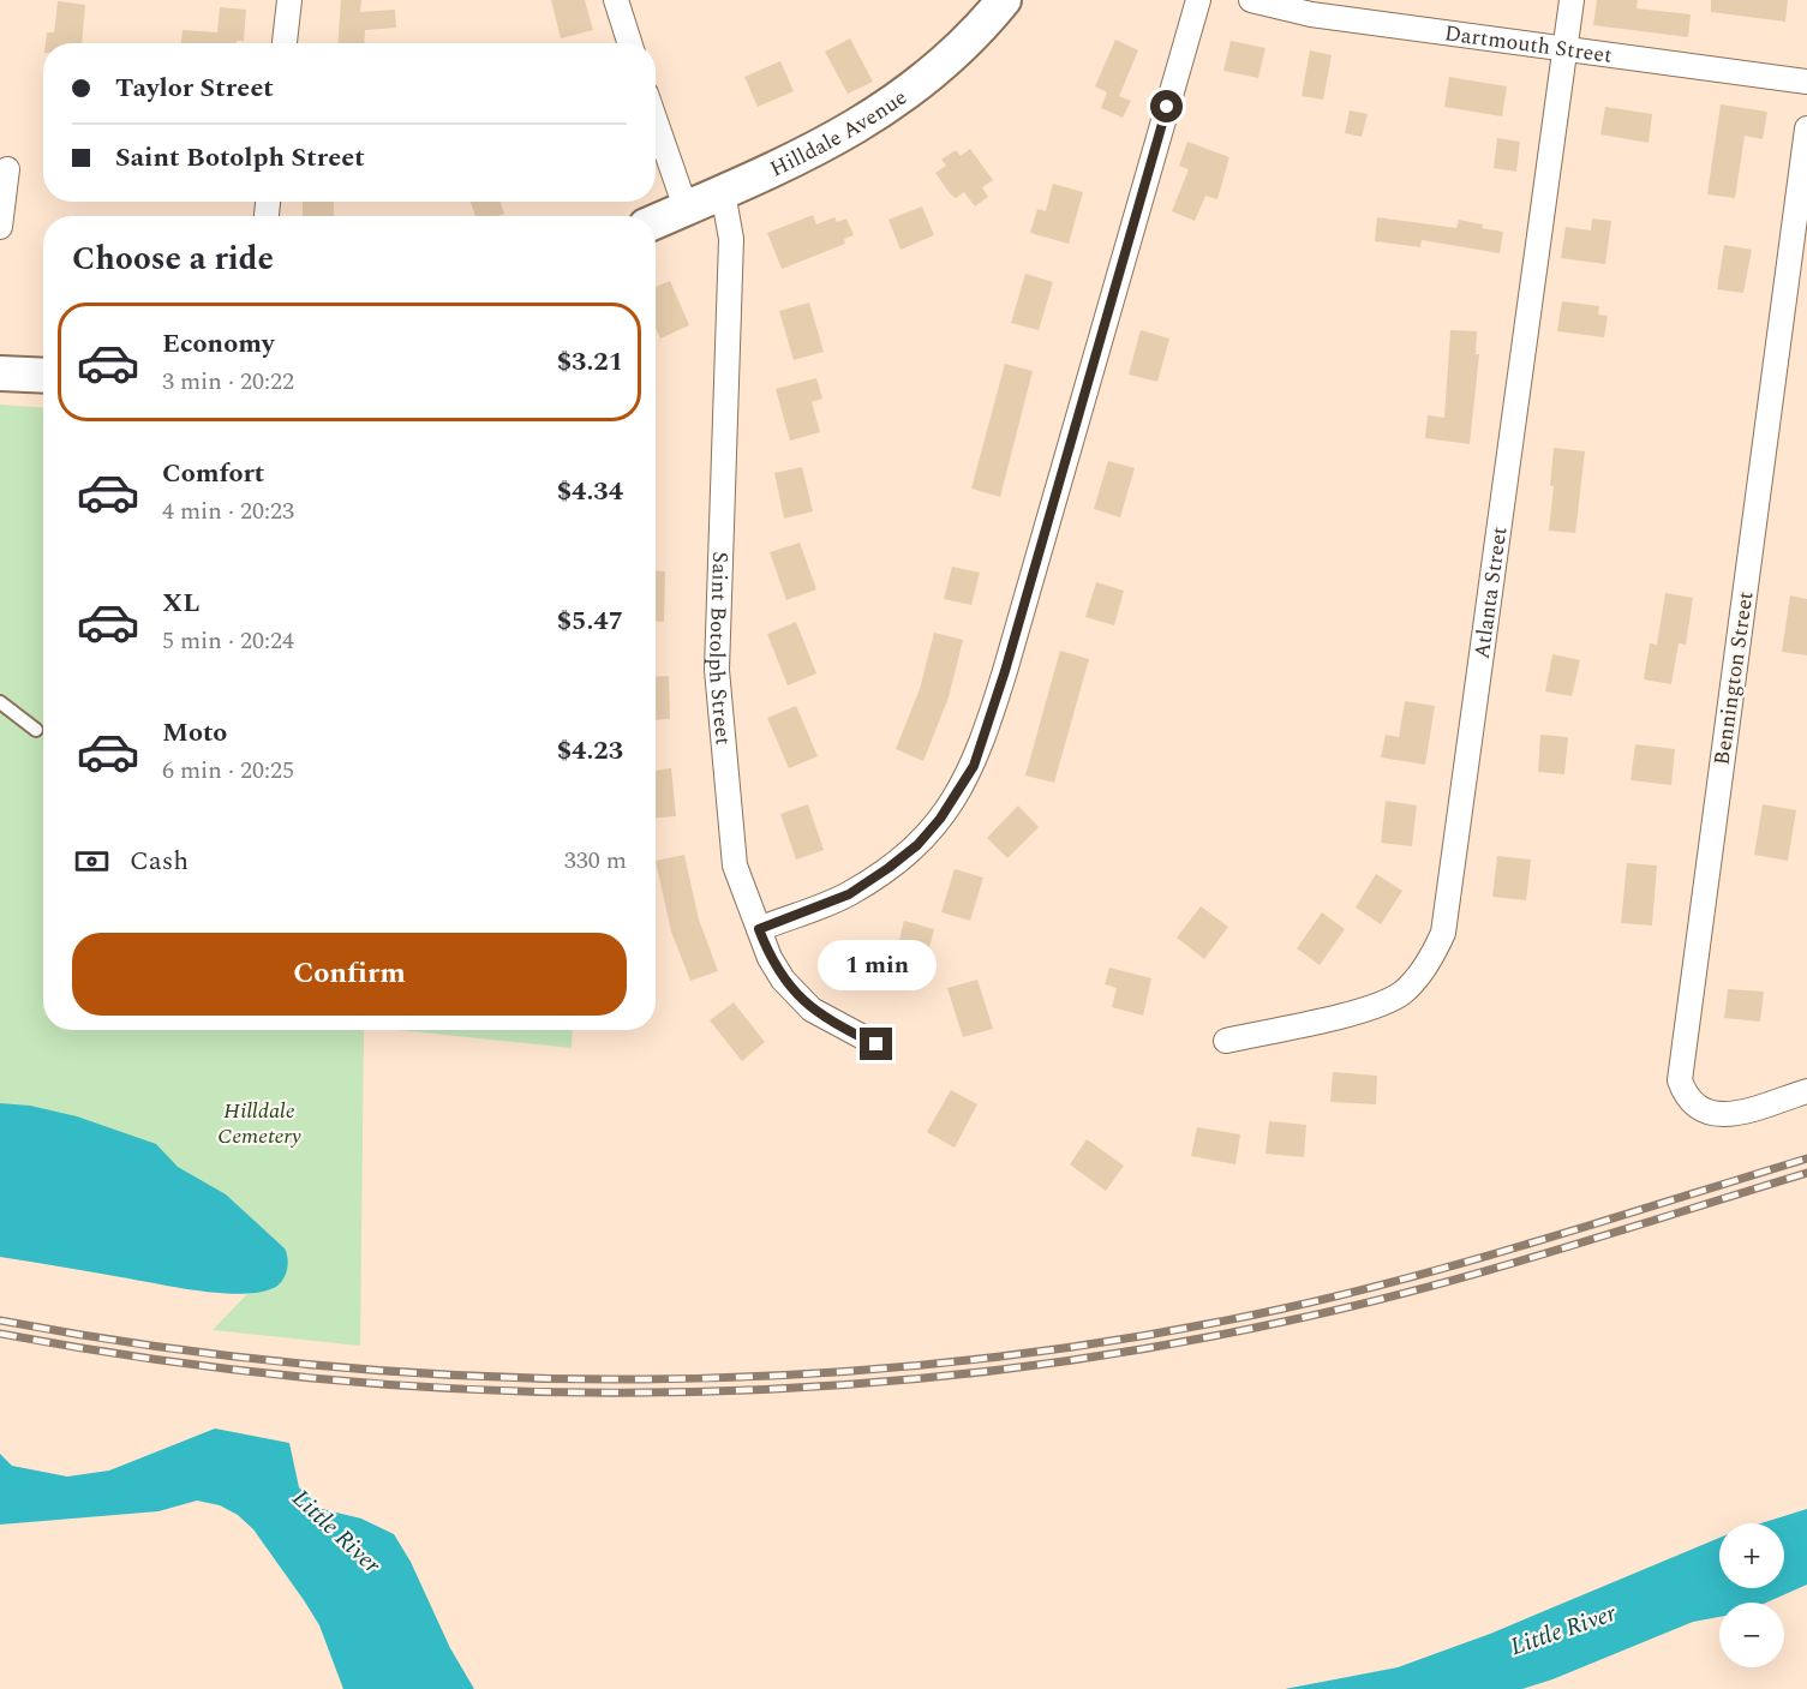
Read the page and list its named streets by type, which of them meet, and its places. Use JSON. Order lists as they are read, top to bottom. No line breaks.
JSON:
{"streets":{"main road":["Hilldale Avenue"],"street":["Dartmouth Street","Atlanta Street","Saint Botolph Street","Bennington Street"]},"crossings":[["Dartmouth Street","Atlanta Street"],["Hilldale Avenue","Saint Botolph Street"]],"water":["Little River"],"parks":["Hilldale Cemetery"],"page":{"banner":["Taylor Street","Saint Botolph Street"],"heading":"Choose a ride","list":[{"name":"Economy","note":"3 min · 20:22","value":"$3.21"},{"name":"Comfort","note":"4 min · 20:23","value":"$4.34"},{"name":"XL","note":"5 min · 20:24","value":"$5.47"},{"name":"Moto","note":"6 min · 20:25","value":"$4.23"}],"pay":["Cash","330 m"],"buttons":"Confirm","bubble":"1 min","map_buttons":["+","−"]}}
